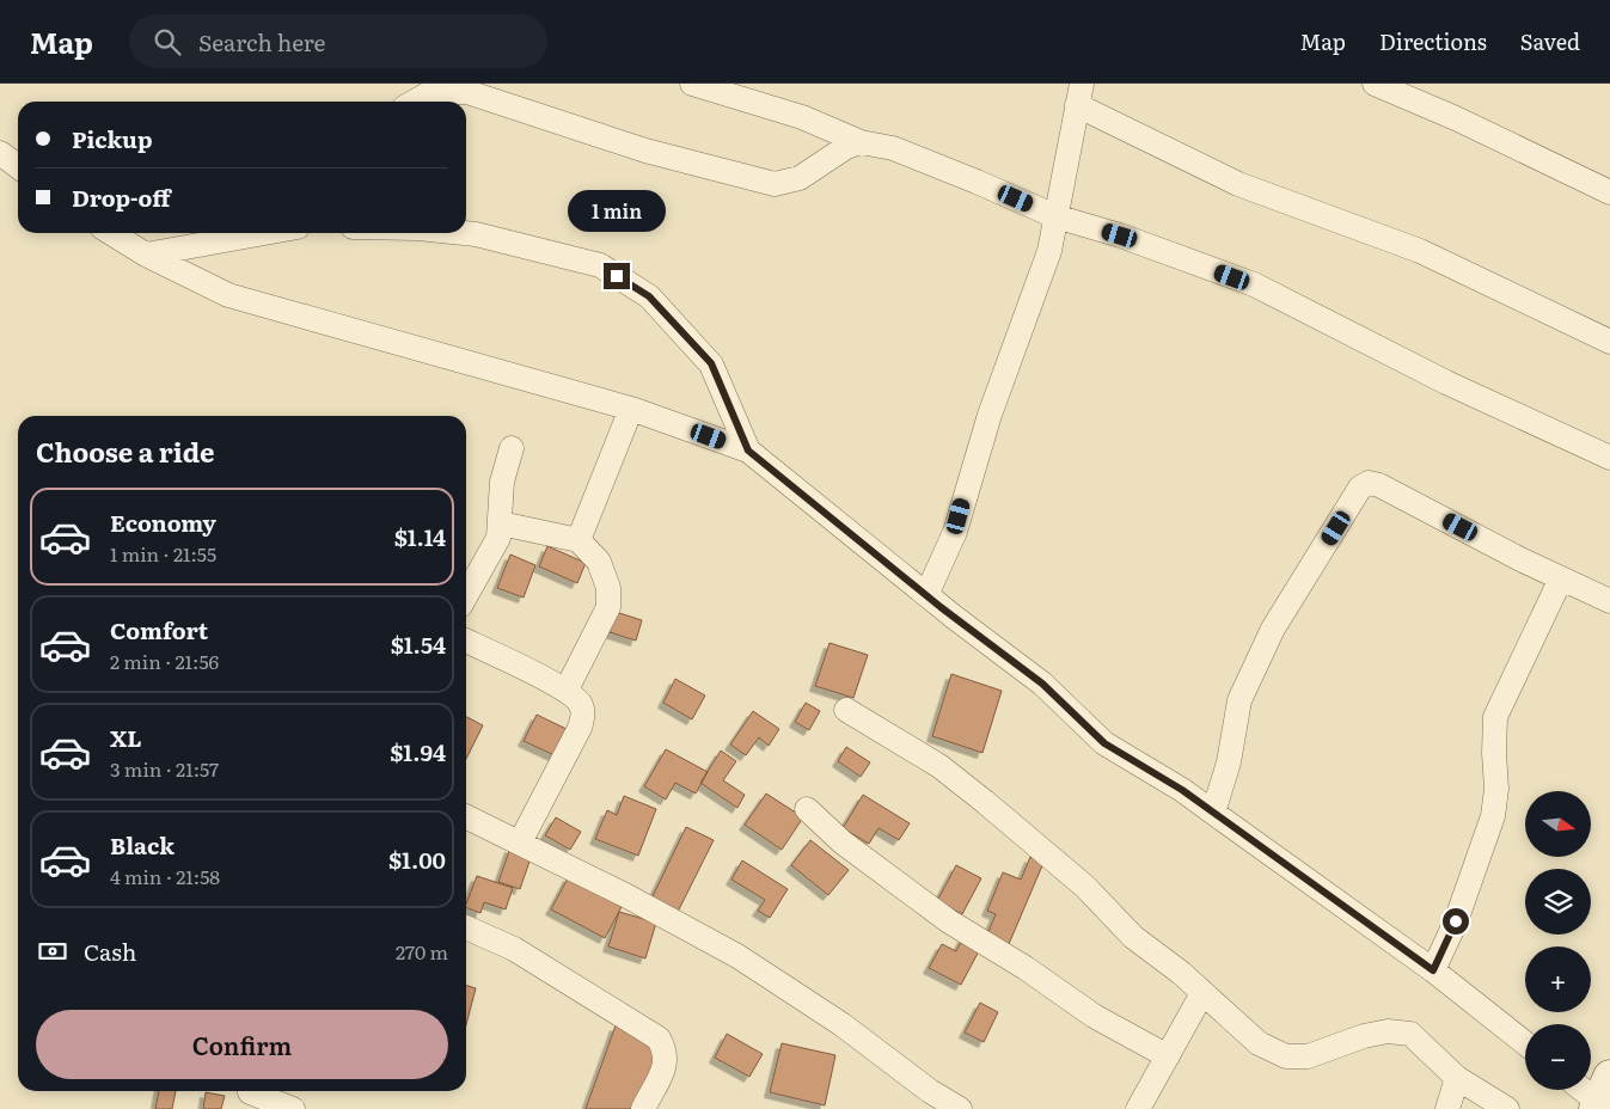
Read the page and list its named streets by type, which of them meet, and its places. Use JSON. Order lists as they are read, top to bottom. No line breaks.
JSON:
{"north":"right","page":{"header":"Map","search":"Search here","nav":["Map","Directions","Saved"],"banner":["Pickup","Drop-off"],"bubble":"1 min","heading":"Choose a ride","list":[{"name":"Economy","note":"1 min · 21:55","value":"$1.14"},{"name":"Comfort","note":"2 min · 21:56","value":"$1.54"},{"name":"XL","note":"3 min · 21:57","value":"$1.94"},{"name":"Black","note":"4 min · 21:58","value":"$1.00"}],"map_buttons":["+","−"],"pay":["Cash","270 m"],"buttons":"Confirm"}}
